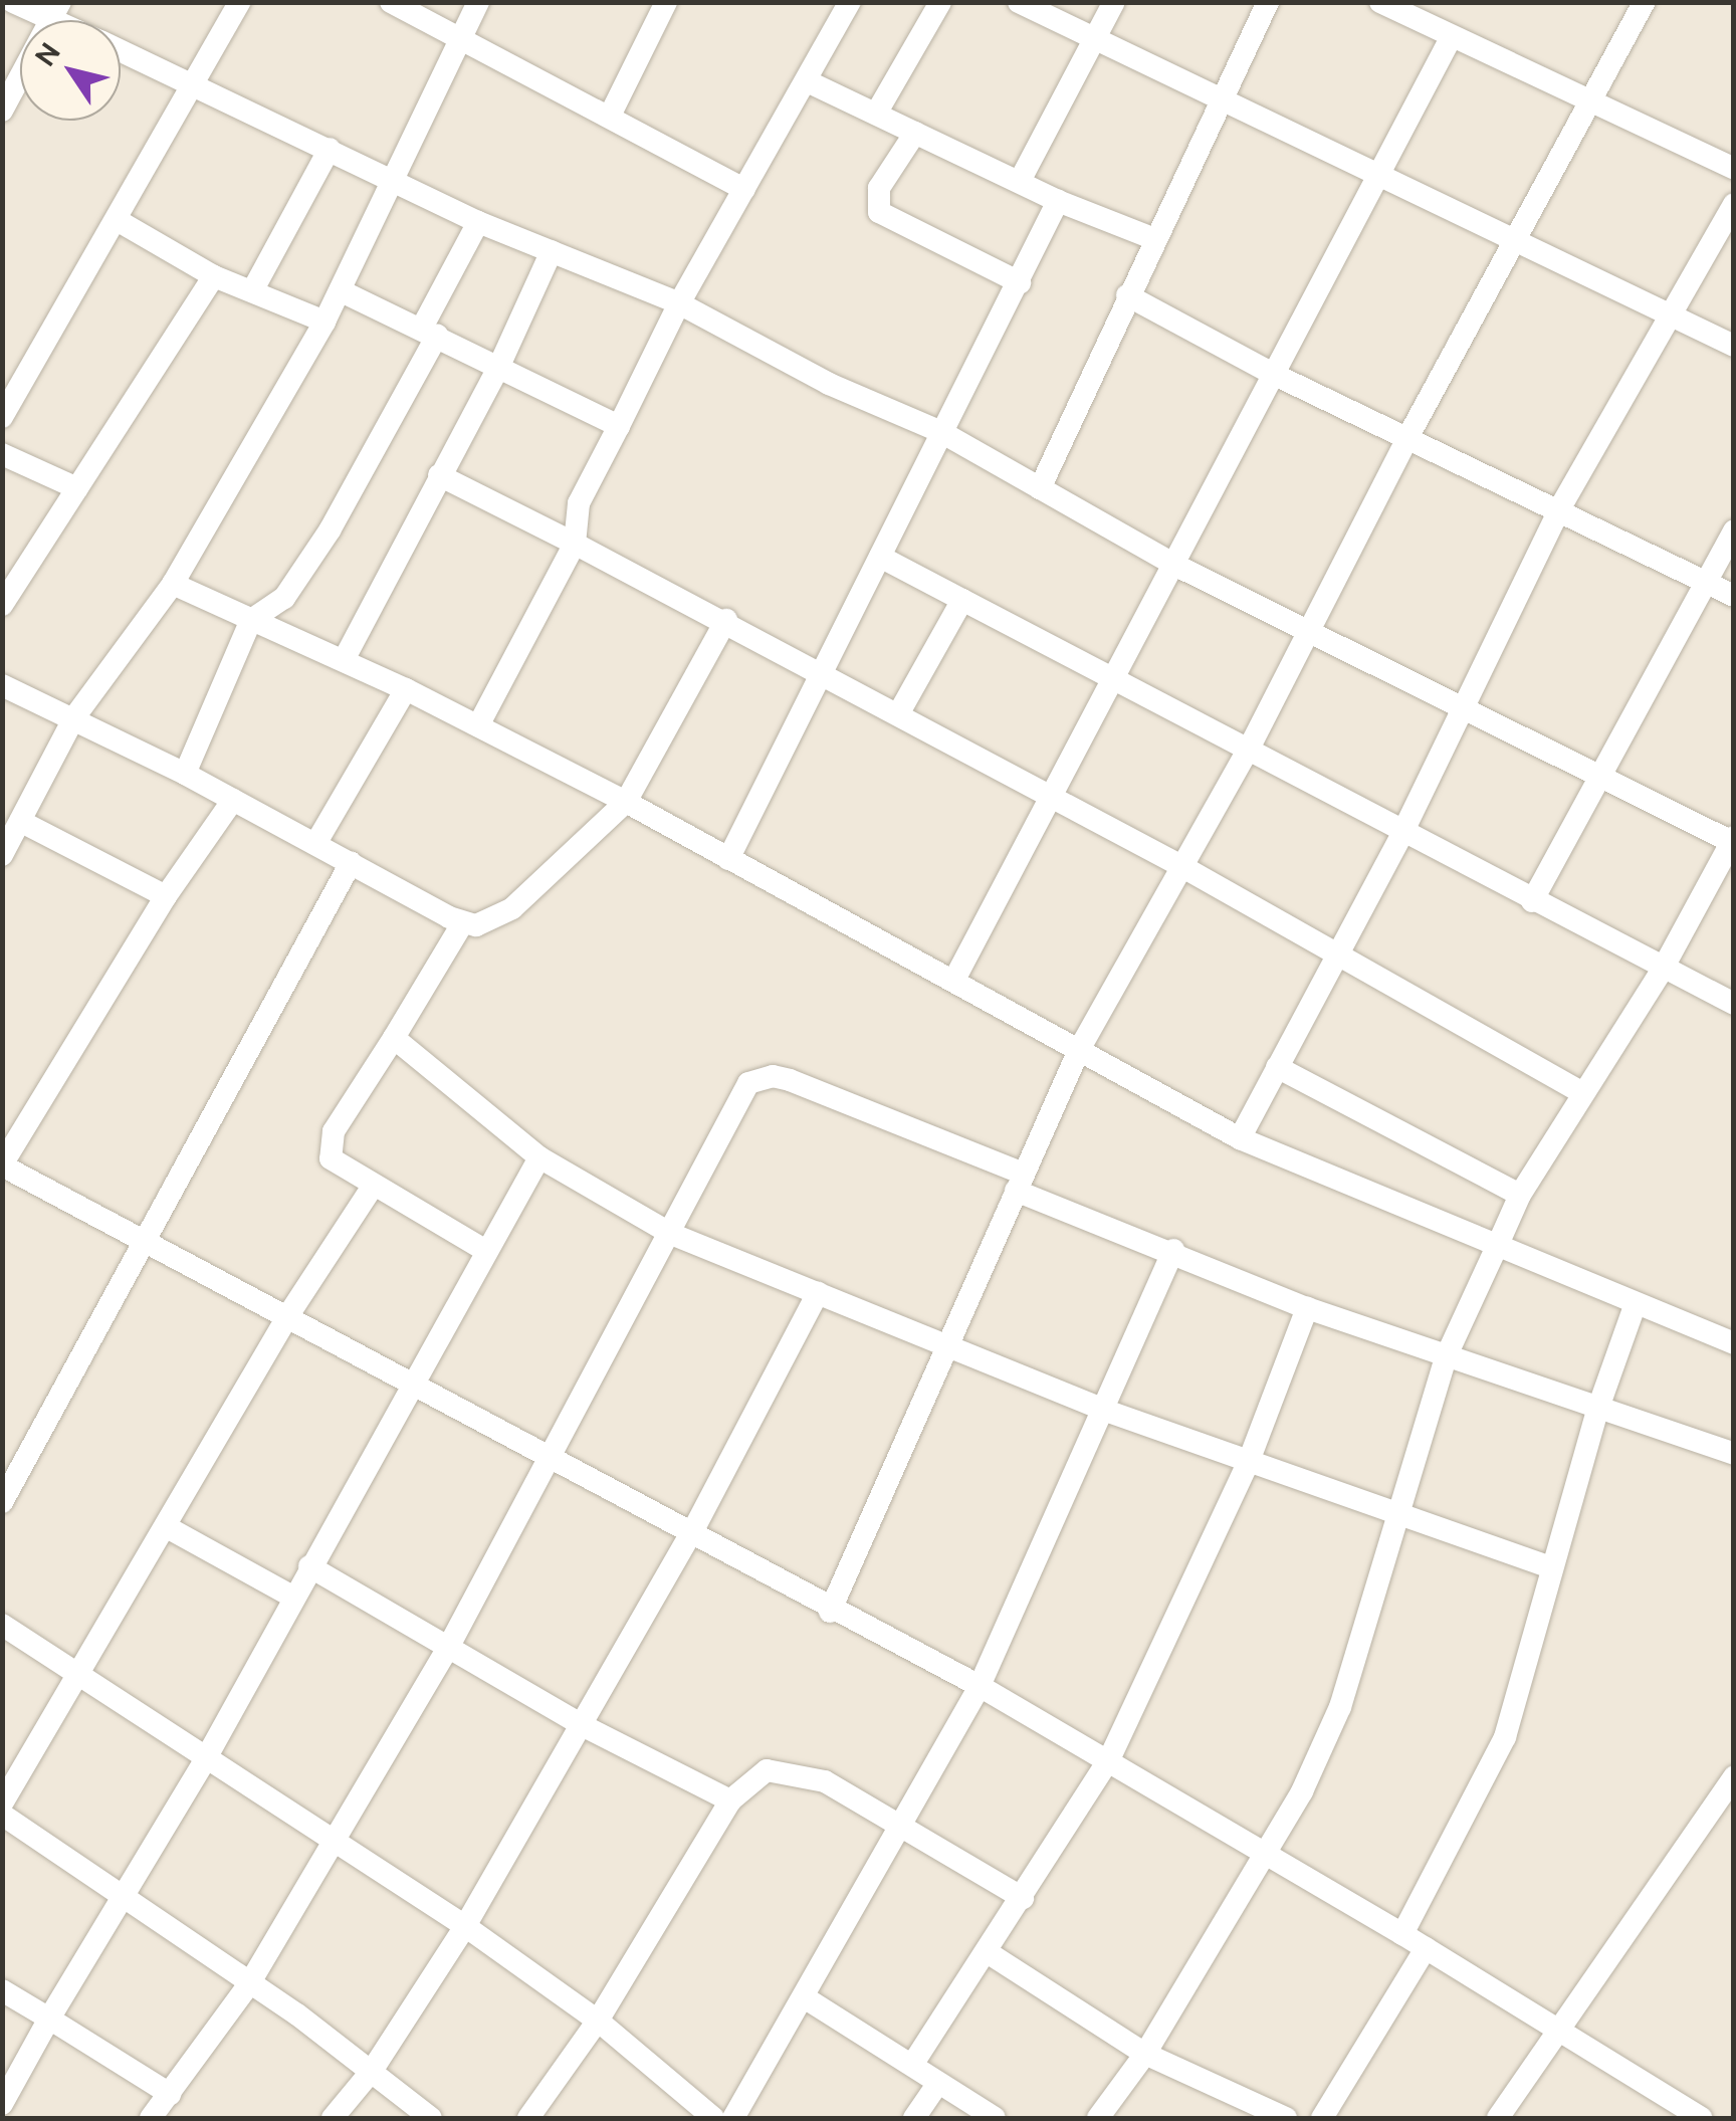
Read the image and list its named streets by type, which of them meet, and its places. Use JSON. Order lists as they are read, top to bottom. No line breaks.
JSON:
{"north":"top left"}
